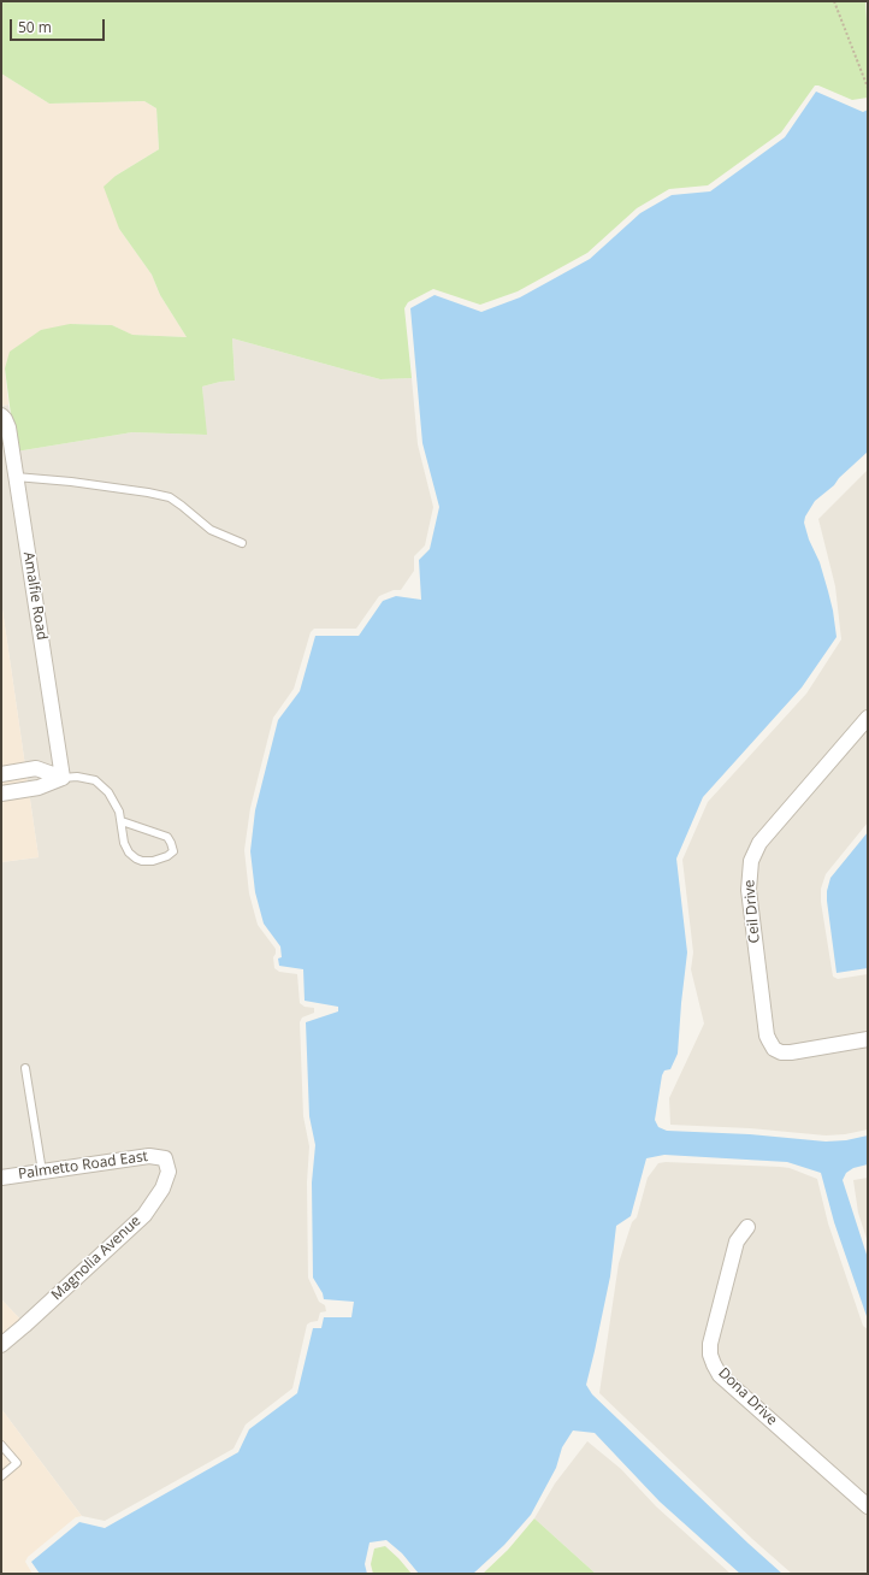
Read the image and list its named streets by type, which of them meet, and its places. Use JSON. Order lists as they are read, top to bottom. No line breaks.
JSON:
{"streets":{"street":["Amalfie Road","Ceil Drive","Palmetto Road East","Magnolia Avenue","Dona Drive"]},"crossings":[["Palmetto Road East","Magnolia Avenue"]],"scale_bar":"50 m"}
